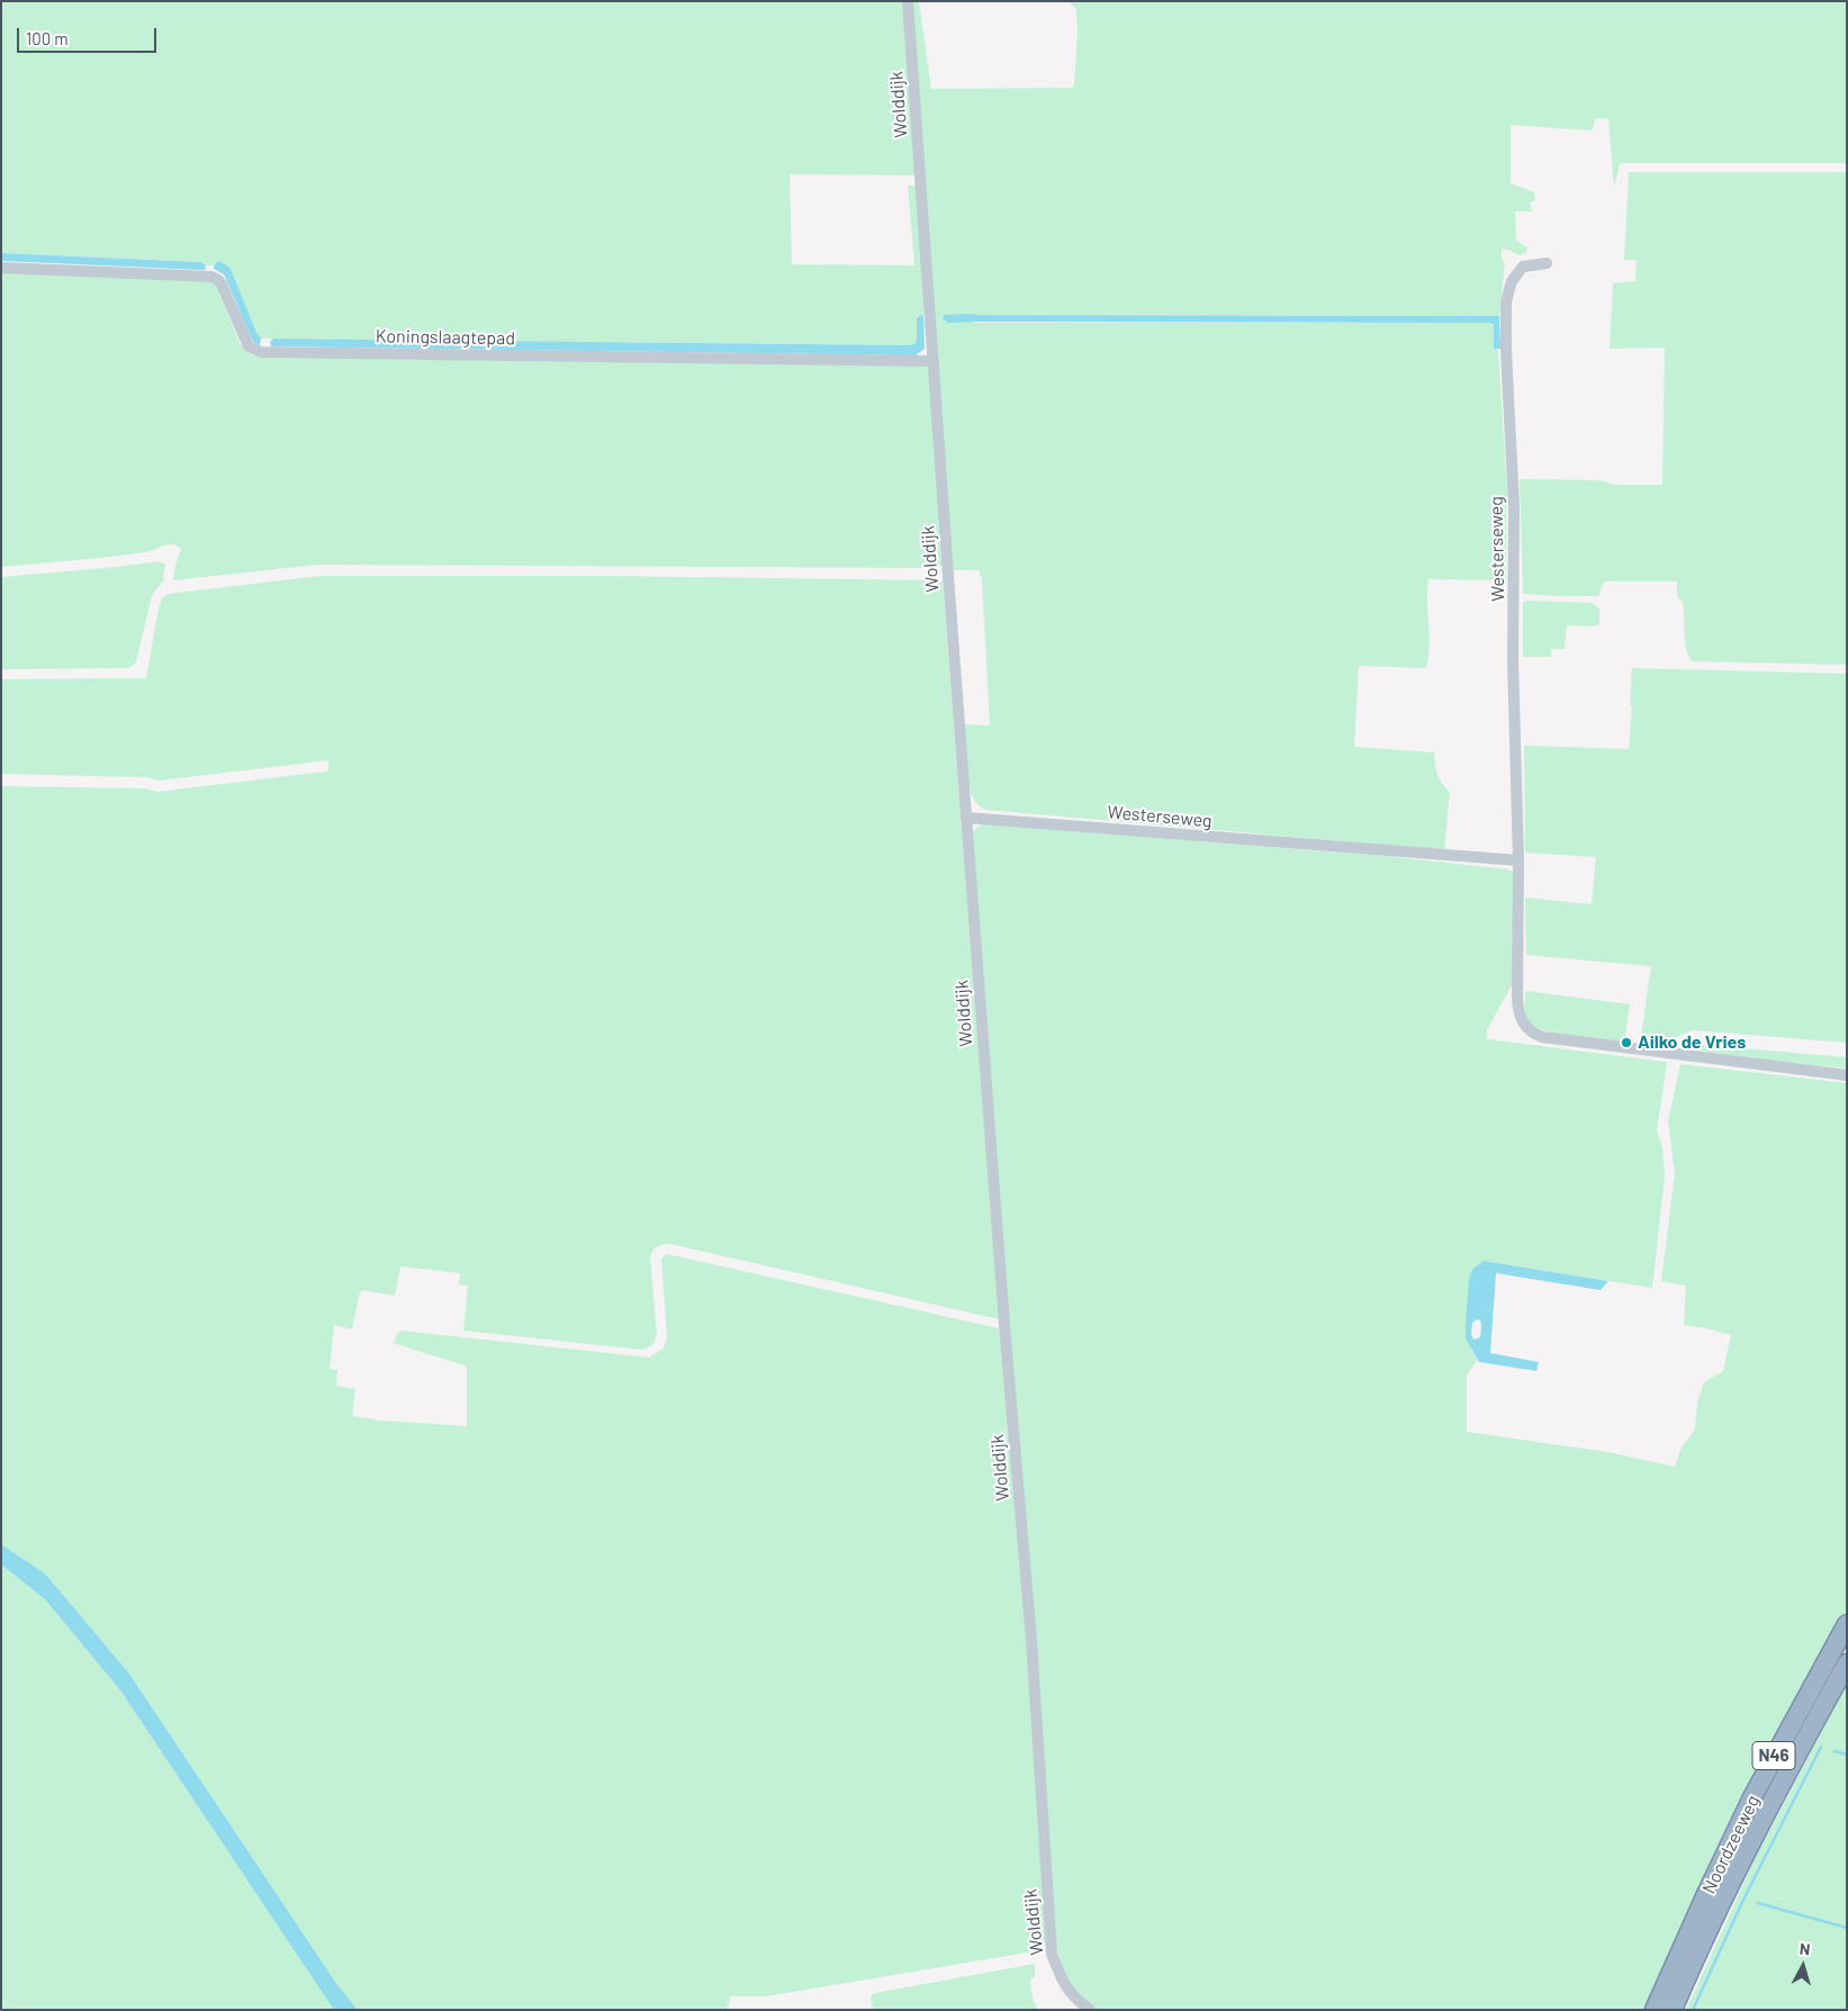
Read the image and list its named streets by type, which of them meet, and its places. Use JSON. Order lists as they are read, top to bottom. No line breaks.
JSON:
{"streets":{"highway":["N46","Noordzeeweg"],"street":["Wolddijk","Koningslaagtepad","Westerseweg"]},"crossings":[["Wolddijk","Koningslaagtepad"],["Wolddijk","Westerseweg"]],"places":["Ailko de Vries"],"scale_bar":"100 m","north":"top"}
